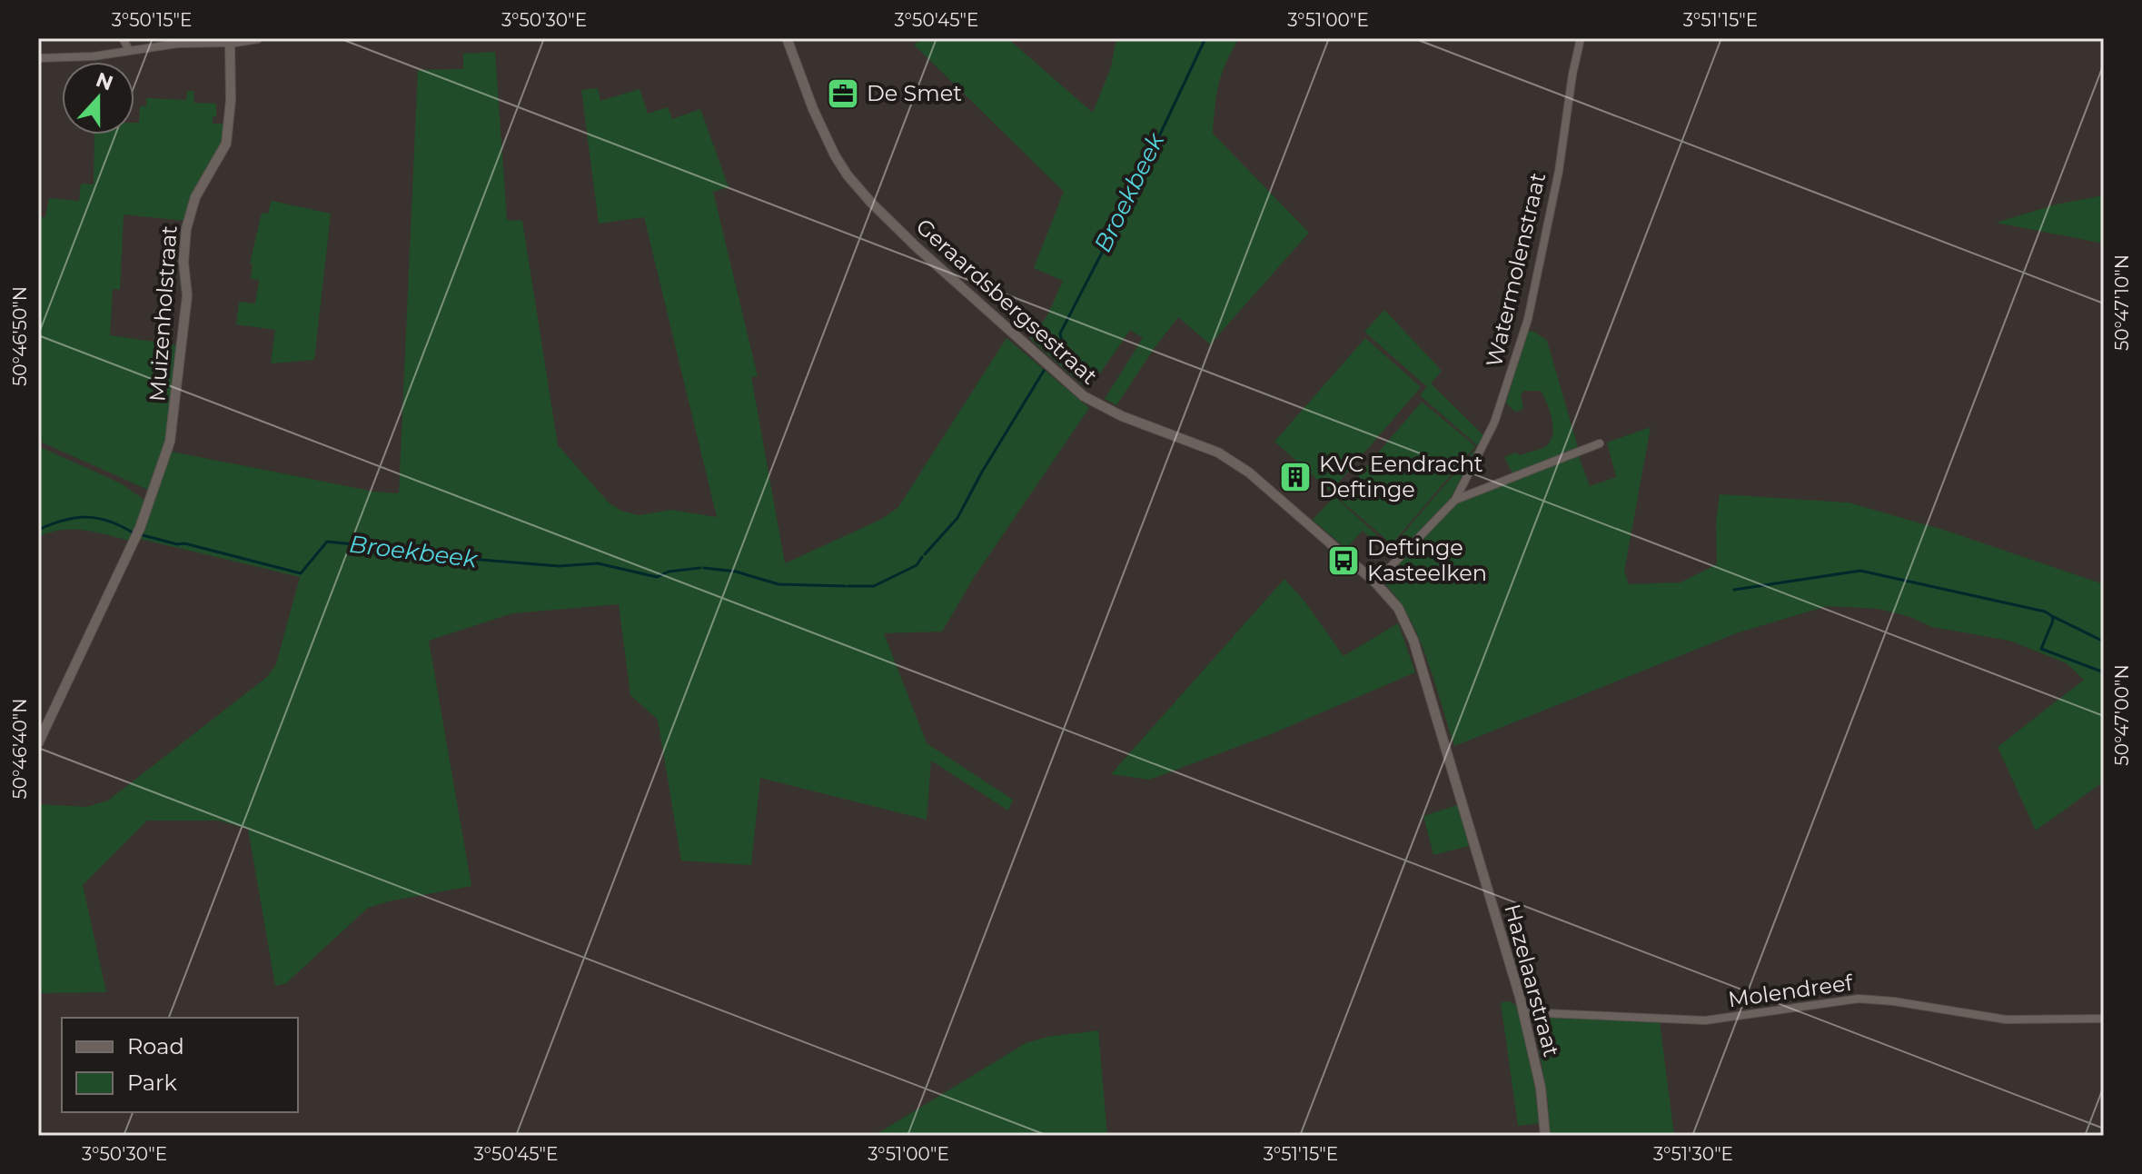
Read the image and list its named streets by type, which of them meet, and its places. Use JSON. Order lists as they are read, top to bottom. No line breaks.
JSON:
{"streets":{"street":["Watermolenstraat","Geraardsbergsestraat","Muizenholstraat","Hazelaarstraat","Molendreef"]},"crossings":[["Geraardsbergsestraat","Hazelaarstraat"],["Hazelaarstraat","Molendreef"]],"water":["Broekbeek"],"places":{"office":["De Smet"],"building":["KVC Eendracht Deftinge"],"bus stop":["Deftinge Kasteelken"]},"legend":["Road","Park"],"north":"top","coordinates":["3°50'15\"E","3°50'30\"E","3°50'45\"E","3°51'00\"E","3°51'15\"E","50°47'10\"N","50°46'50\"N","50°47'00\"N","50°46'40\"N","3°51'30\"E"]}
